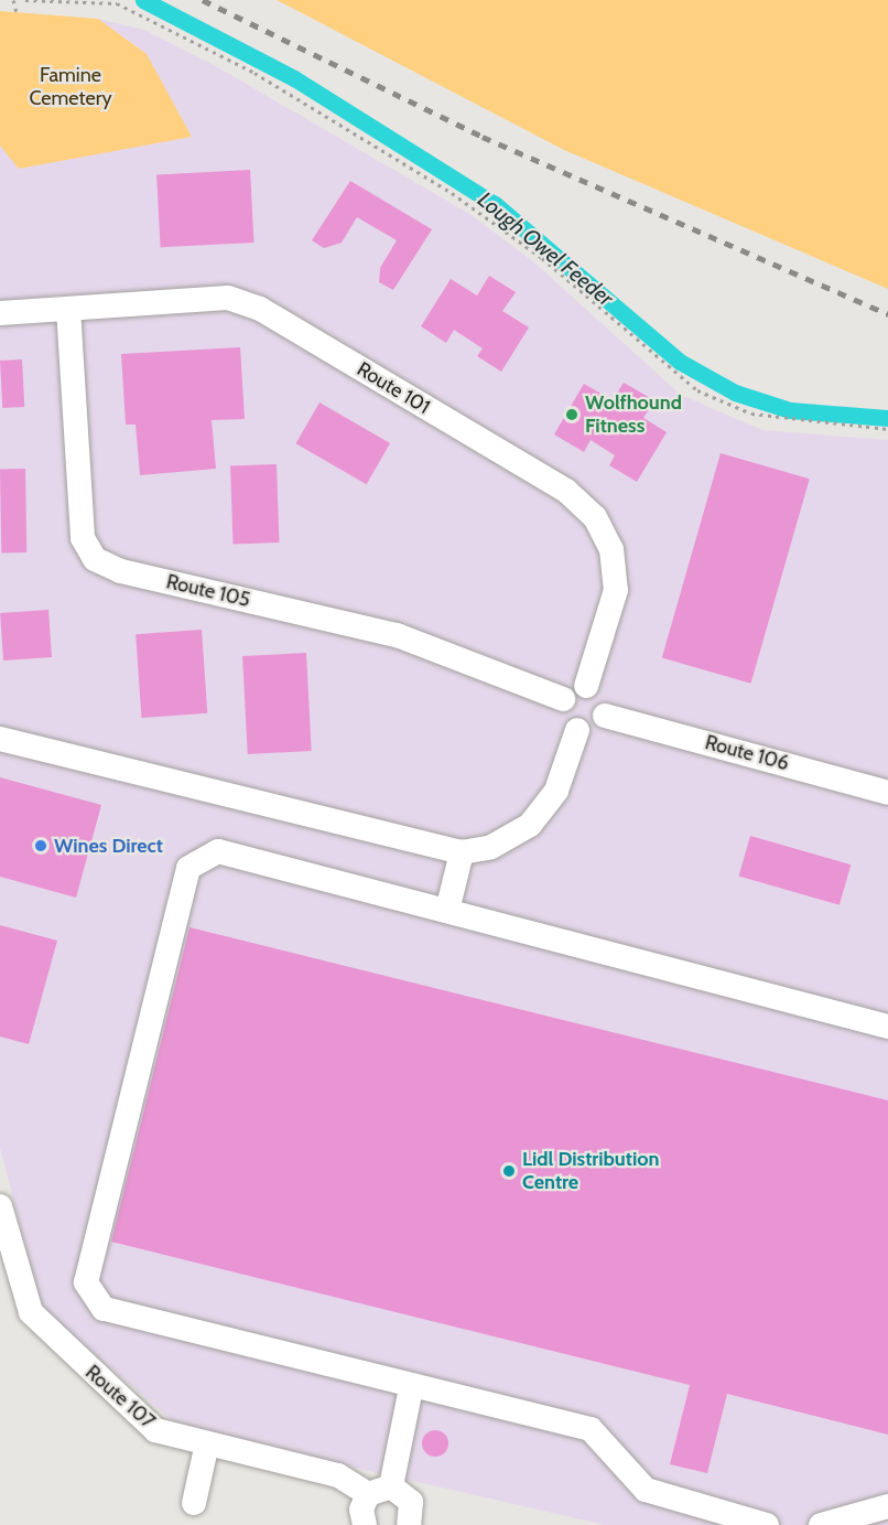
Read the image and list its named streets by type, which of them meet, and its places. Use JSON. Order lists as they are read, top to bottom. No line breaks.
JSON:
{"streets":{"street":["Route 101","Route 105","Route 106","Route 107"]},"crossings":[["Route 101","Route 105"],["Route 101","Route 106"],["Route 105","Route 106"]],"water":["Lough Owel Feeder"],"parks":["Famine Cemetery"],"places":["Wolfhound Fitness","Wines Direct","Lidl Distribution Centre"]}
